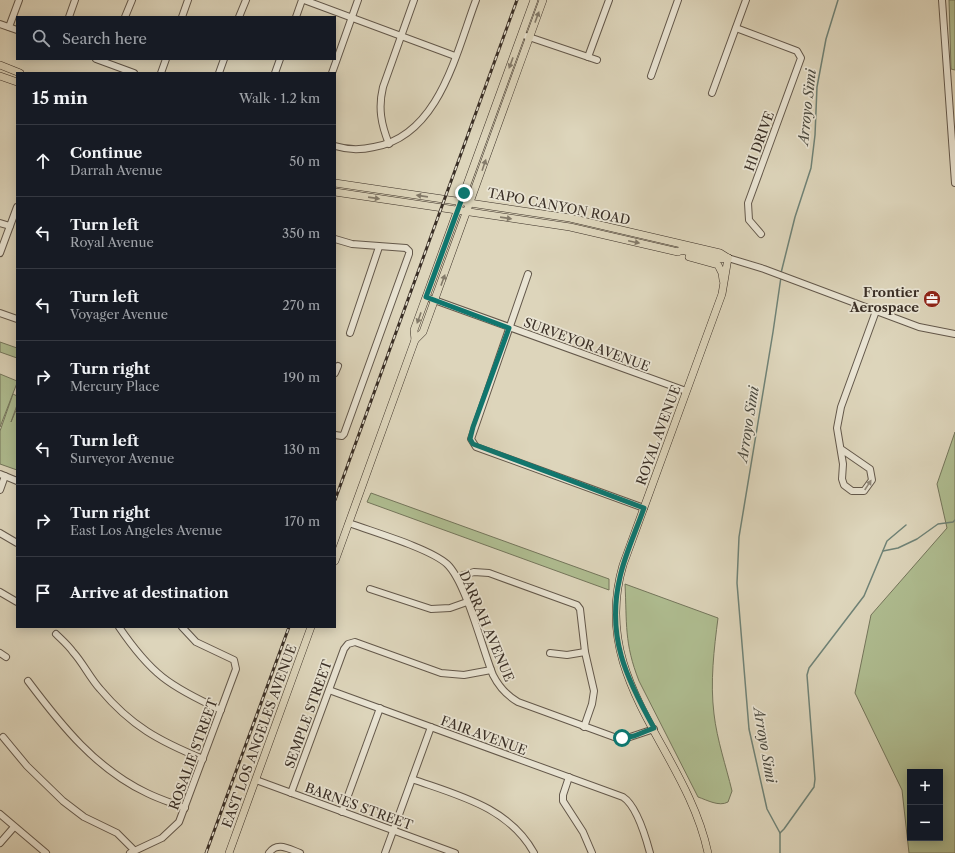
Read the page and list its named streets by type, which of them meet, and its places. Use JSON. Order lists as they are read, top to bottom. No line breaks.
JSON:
{"streets":{"main road":["TAPO CANYON ROAD","ROYAL AVENUE","EAST LOS ANGELES AVENUE"],"street":["HI DRIVE","SURVEYOR AVENUE","DARRAH AVENUE","SEMPLE STREET","FAIR AVENUE","ROSALIE STREET","BARNES STREET"]},"crossings":[["TAPO CANYON ROAD","ROYAL AVENUE"],["SURVEYOR AVENUE","ROYAL AVENUE"],["ROYAL AVENUE","DARRAH AVENUE"],["DARRAH AVENUE","SEMPLE STREET"],["SEMPLE STREET","FAIR AVENUE"],["SEMPLE STREET","BARNES STREET"],["EAST LOS ANGELES AVENUE","BARNES STREET"]],"water":["Arroyo Simi"],"places":{"office":["Frontier Aerospace"]},"page":{"search":"Search here","heading":["15 min","Walk · 1.2 km"],"list":[["Continue","Darrah Avenue","50 m"],["Turn left","Royal Avenue","350 m"],["Turn left","Voyager Avenue","270 m"],["Turn right","Mercury Place","190 m"],["Turn left","Surveyor Avenue","130 m"],["Turn right","East Los Angeles Avenue","170 m"],"Arrive at destination"],"map_buttons":["+","−"]}}
